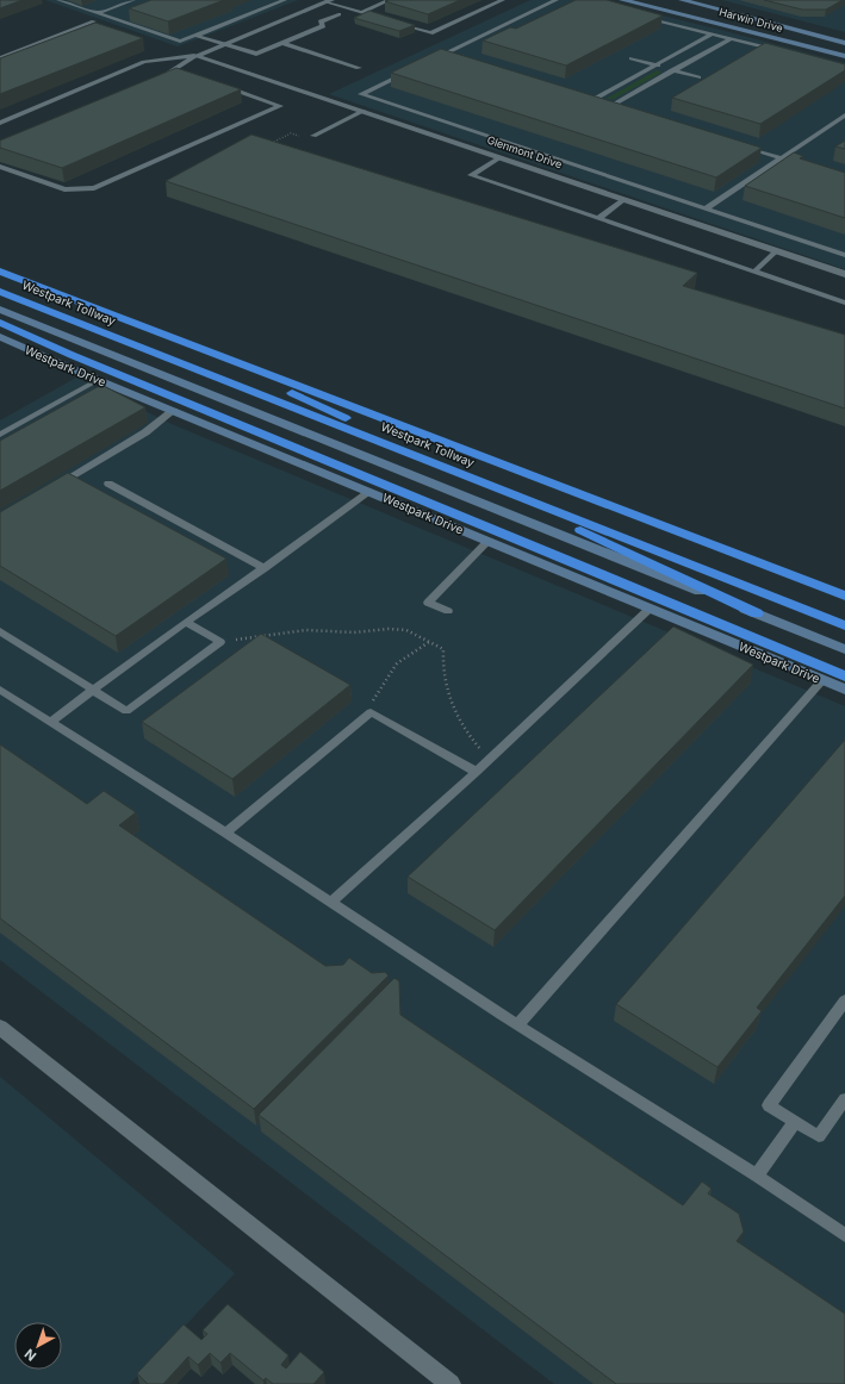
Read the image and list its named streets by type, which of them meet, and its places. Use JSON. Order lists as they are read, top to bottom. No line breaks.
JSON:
{"streets":{"highway":["Westpark Tollway"],"main road":["Harwin Drive","Westpark Drive"],"street":["Glenmont Drive"]},"north":"bottom left"}
